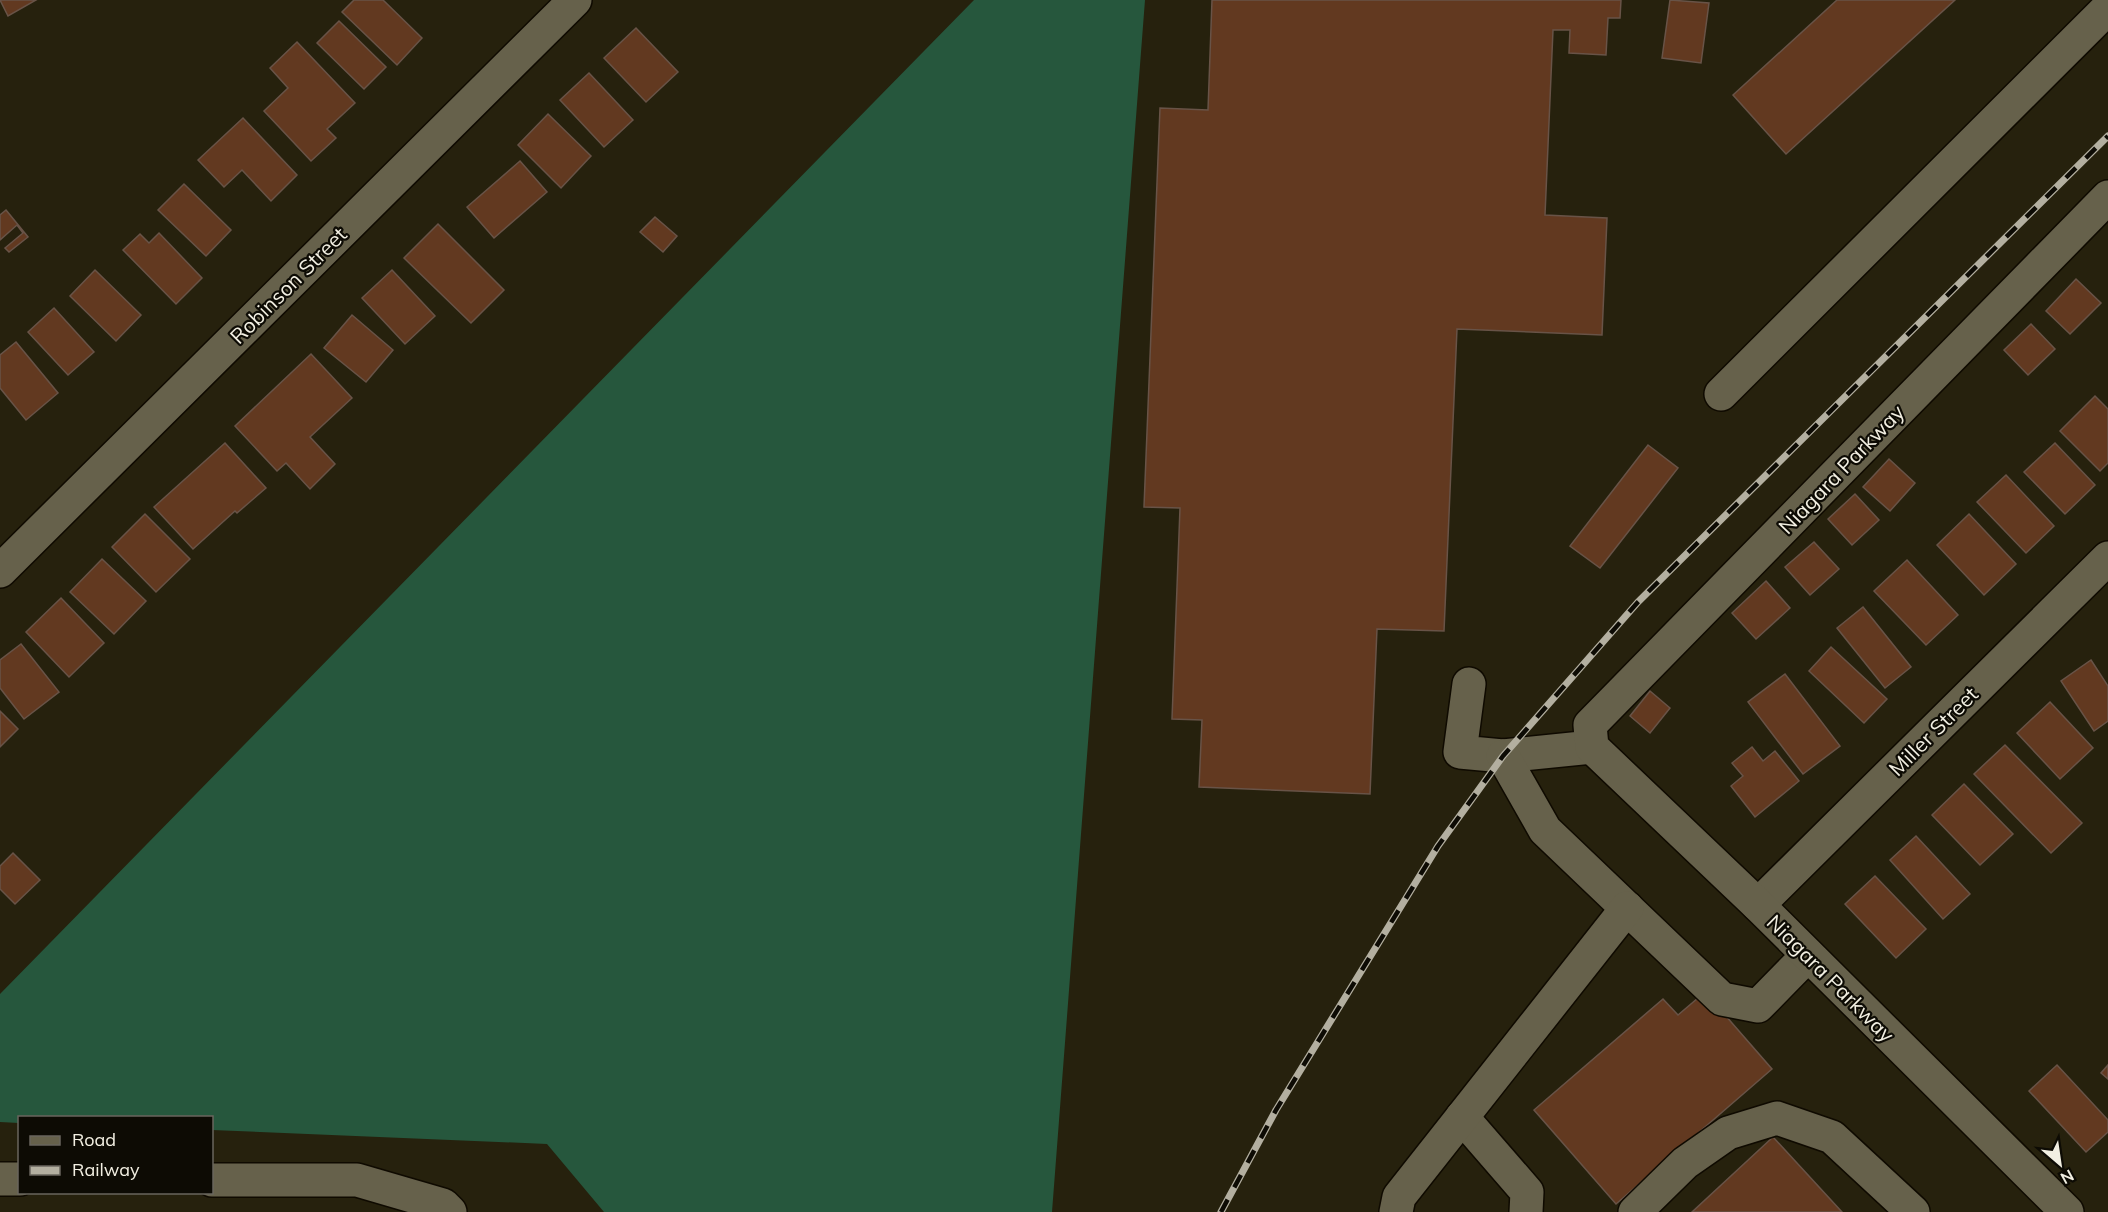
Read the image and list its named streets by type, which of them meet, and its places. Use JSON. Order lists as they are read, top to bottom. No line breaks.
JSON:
{"streets":{"street":["Robinson Street","Niagara Parkway","Miller Street"]},"crossings":[["Niagara Parkway","Miller Street"]],"legend":["Road","Railway"],"north":"bottom right"}
